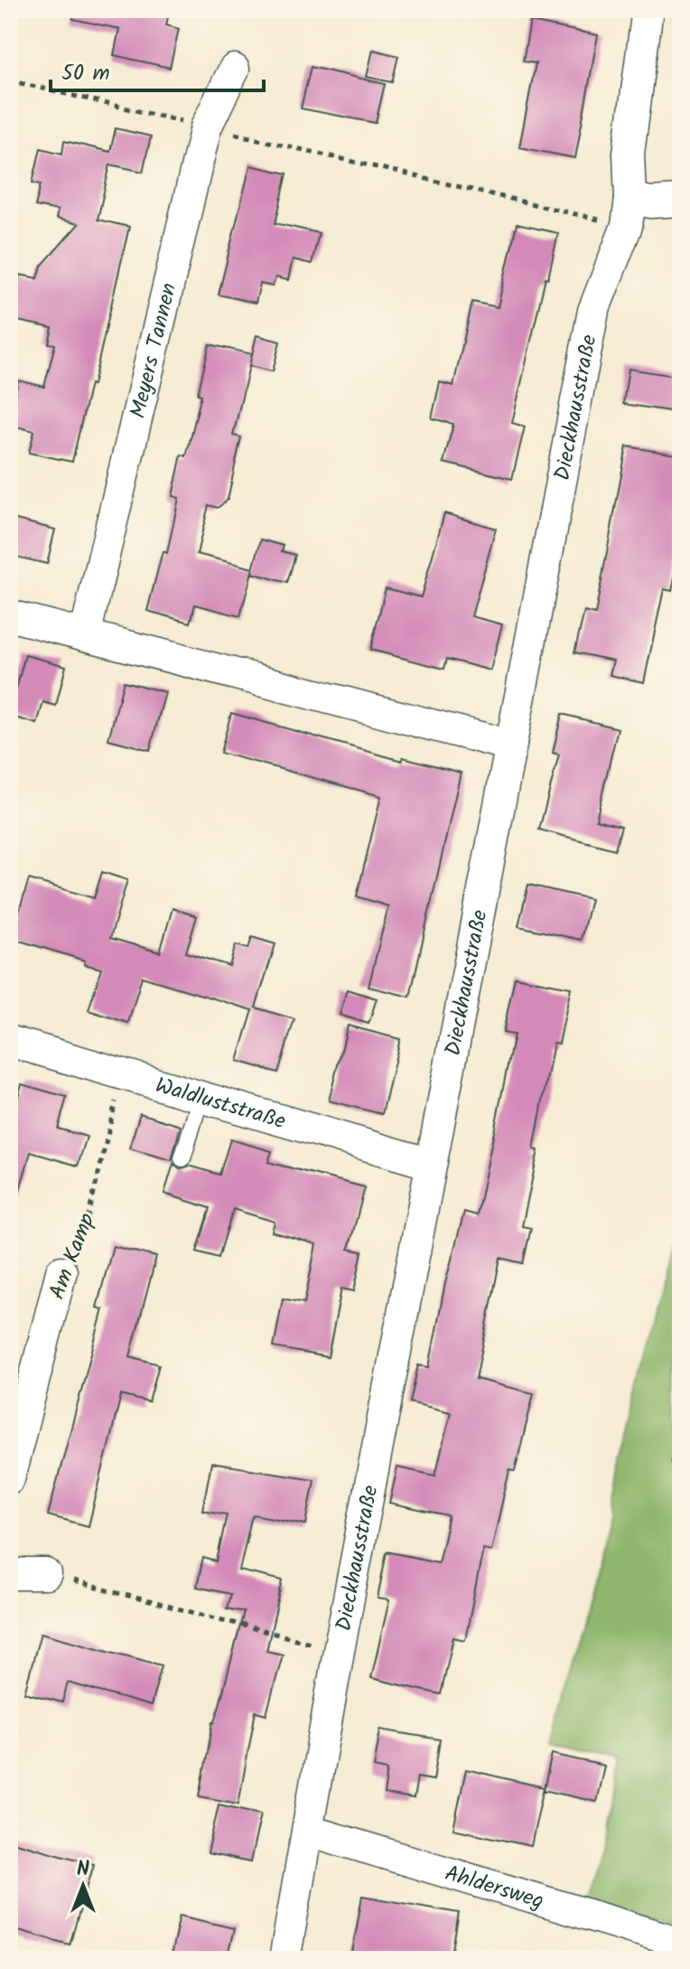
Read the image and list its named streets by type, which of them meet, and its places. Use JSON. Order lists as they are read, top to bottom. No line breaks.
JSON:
{"streets":{"street":["Meyers Tannen","Dieckhausstraße","Waldluststraße","Am Kamp","Ahldersweg"]},"crossings":[["Dieckhausstraße","Waldluststraße"],["Dieckhausstraße","Ahldersweg"],["Waldluststraße","Am Kamp"]],"scale_bar":"50 m","north":"top"}
